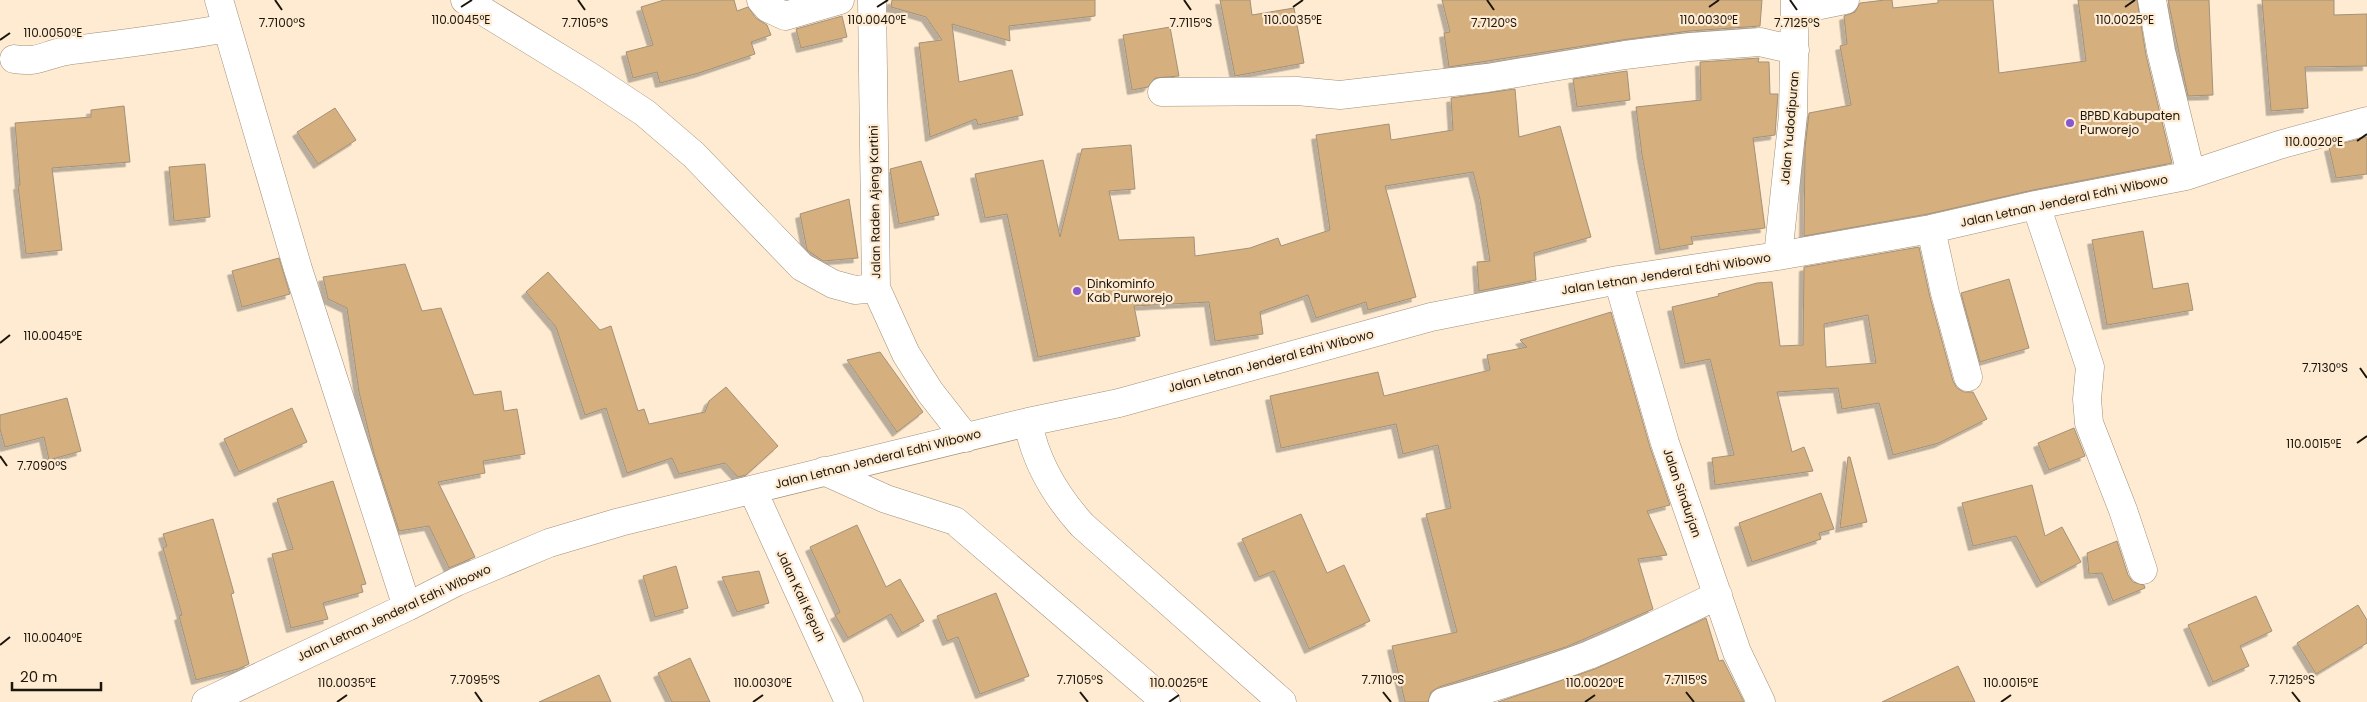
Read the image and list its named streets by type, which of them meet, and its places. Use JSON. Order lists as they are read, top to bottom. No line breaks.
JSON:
{"streets":{"street":["Jalan Yudodipuran","Jalan Letnan Jenderal Edhi Wibowo","Jalan Raden Ajeng Kartini","Jalan Sindurjan","Jalan Kali Kepuh"]},"crossings":[["Jalan Yudodipuran","Jalan Letnan Jenderal Edhi Wibowo"],["Jalan Letnan Jenderal Edhi Wibowo","Jalan Raden Ajeng Kartini"],["Jalan Letnan Jenderal Edhi Wibowo","Jalan Sindurjan"],["Jalan Letnan Jenderal Edhi Wibowo","Jalan Kali Kepuh"]],"places":["BPBD Kabupaten Purworejo","Dinkominfo Kab Purworejo"],"scale_bar":"20 m","coordinates":["110.0045°E","110.0040°E","110.0035°E","110.0030°E","110.0025°E","7.7100°S","7.7105°S","7.7115°S","7.7120°S","7.7125°S","110.0050°E","110.0020°E","7.7130°S","110.0015°E","7.7090°S","7.7095°S","7.7110°S"]}
